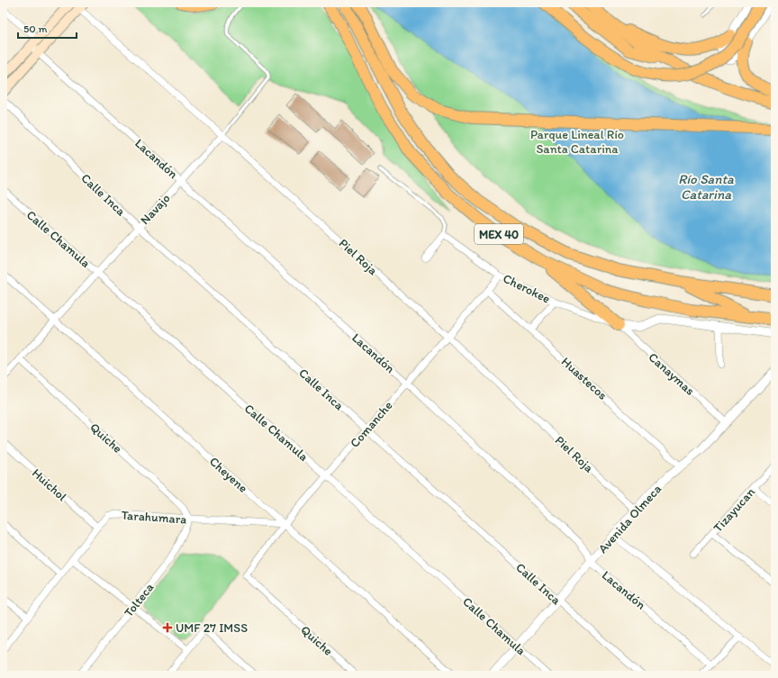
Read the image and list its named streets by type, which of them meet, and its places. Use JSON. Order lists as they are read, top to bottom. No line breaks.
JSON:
{"streets":{"highway":["MEX 40"],"street":["Lacandón","Calle Inca","Navajo","Calle Chamula","Piel Roja","Cherokee","Canaymas","Huastecos","Comanche","Quiche","Cheyene","Huichol","Tizayucan","Tarahumara","Avenida Olmeca","Tolteca"]},"crossings":[["Lacandón","Navajo"],["Lacandón","Comanche"],["Lacandón","Avenida Olmeca"],["Calle Inca","Navajo"],["Calle Inca","Comanche"],["Calle Inca","Avenida Olmeca"],["Navajo","Calle Chamula"],["Navajo","Piel Roja"],["Navajo","Quiche"],["Navajo","Cheyene"],["Calle Chamula","Comanche"],["Calle Chamula","Avenida Olmeca"],["Piel Roja","Comanche"],["Piel Roja","Avenida Olmeca"],["Cherokee","Canaymas"],["Cherokee","Comanche"],["Canaymas","Avenida Olmeca"],["Huastecos","Comanche"],["Huastecos","Avenida Olmeca"],["Comanche","Quiche"],["Comanche","Cheyene"],["Comanche","Tarahumara"],["Quiche","Tarahumara"],["Quiche","Tolteca"],["Cheyene","Tarahumara"],["Huichol","Tarahumara"],["Tarahumara","Tolteca"]],"water":["Río Santa Catarina"],"parks":["Parque Lineal Río Santa Catarina"],"places":{"health":["UMF 27 IMSS"]},"scale_bar":"50 m"}
